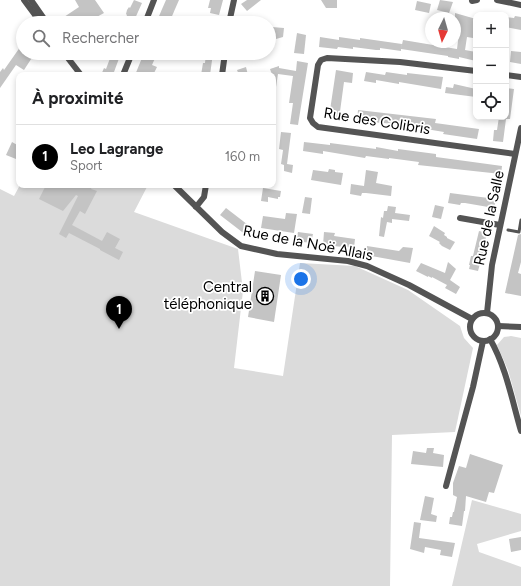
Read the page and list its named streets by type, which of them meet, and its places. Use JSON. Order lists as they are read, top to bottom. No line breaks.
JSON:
{"streets":{"street":["Rue des Colibris","Rue de la Salle","Rue de la Noë Allais"]},"crossings":[["Rue des Colibris","Rue de la Salle"],["Rue de la Salle","Rue de la Noë Allais"]],"places":{"building":["Central téléphonique"]},"north":"bottom","page":{"map_buttons":["+","−"],"search":"Rechercher","heading":"À proximité","list":[{"mark":"1","name":"Leo Lagrange","note":"Sport","value":"160 m"}],"pins":"1"}}
